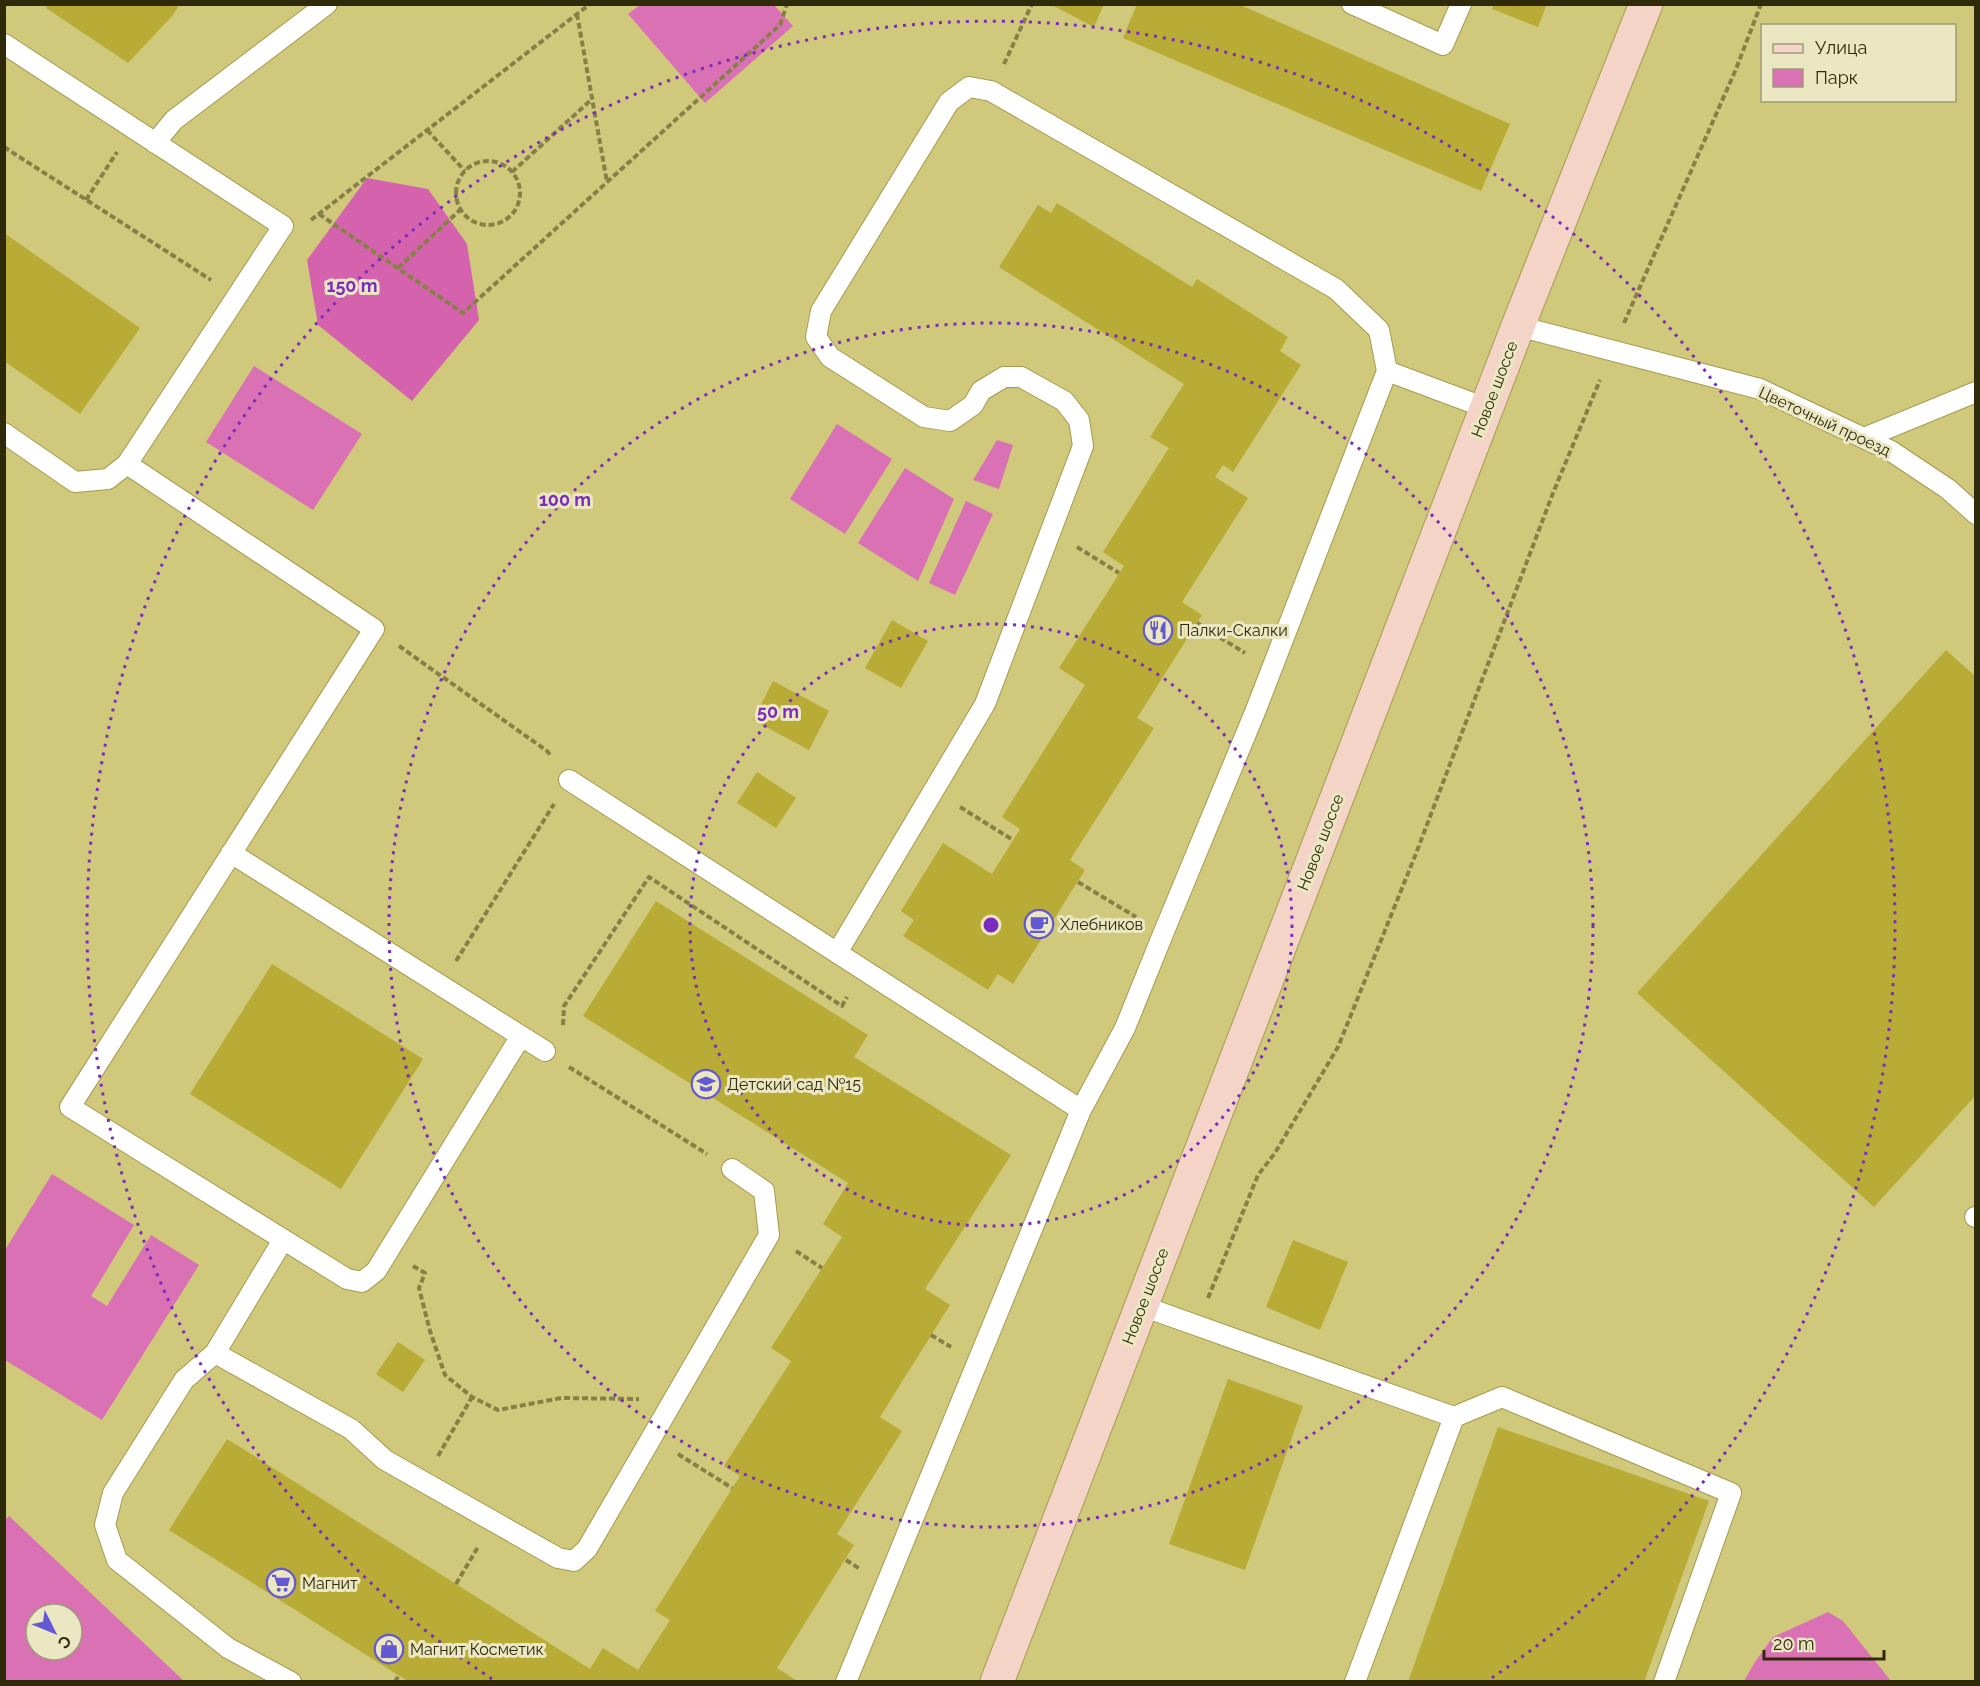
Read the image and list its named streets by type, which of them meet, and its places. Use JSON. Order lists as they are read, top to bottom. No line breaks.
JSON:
{"streets":{"street":["Новое шоссе"],"lane":["Цветочный проезд"]},"crossings":[["Новое шоссе","Цветочный проезд"]],"places":{"restaurant":["Палки-Скалки"],"cafe":["Хлебников"],"school or university":["Детский сад №15"],"supermarket":["Магнит"],"shop":["Магнит Косметик"]},"legend":["Улица","Парк"],"scale_bar":"20 m","north":"bottom right","rings":["150 m","100 m","50 m"]}
